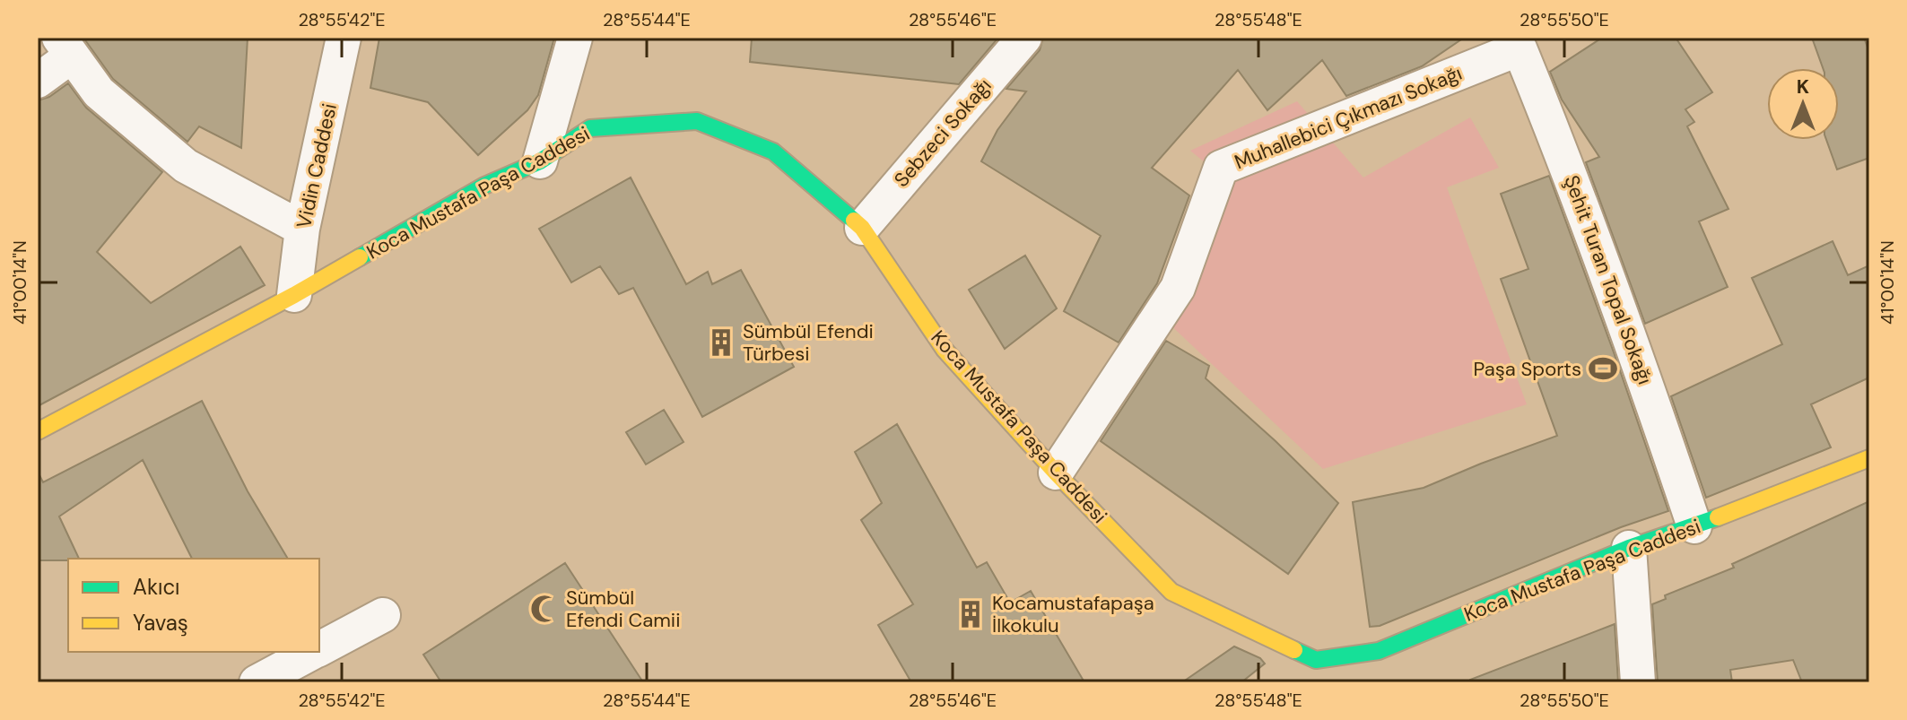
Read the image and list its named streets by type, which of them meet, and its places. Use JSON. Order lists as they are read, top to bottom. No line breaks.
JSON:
{"streets":{"street":["Muhallebici Çıkmazı Sokağı","Sebzeci Sokağı","Vidin Caddesi","Koca Mustafa Paşa Caddesi","Şehit Turan Topal Sokağı"]},"crossings":[["Muhallebici Çıkmazı Sokağı","Koca Mustafa Paşa Caddesi"],["Muhallebici Çıkmazı Sokağı","Şehit Turan Topal Sokağı"],["Sebzeci Sokağı","Koca Mustafa Paşa Caddesi"],["Vidin Caddesi","Koca Mustafa Paşa Caddesi"],["Koca Mustafa Paşa Caddesi","Şehit Turan Topal Sokağı"]],"places":{"building":["Sümbül Efendi Türbesi","Kocamustafapaşa İlkokulu"],"sports":["Paşa Sports"],"mosque":["Sümbül Efendi Camii"]},"legend":["Akıcı","Yavaş"],"north":"top","coordinates":["28°55'42\"E","28°55'44\"E","28°55'46\"E","28°55'48\"E","28°55'50\"E","41°00'14\"N"]}
